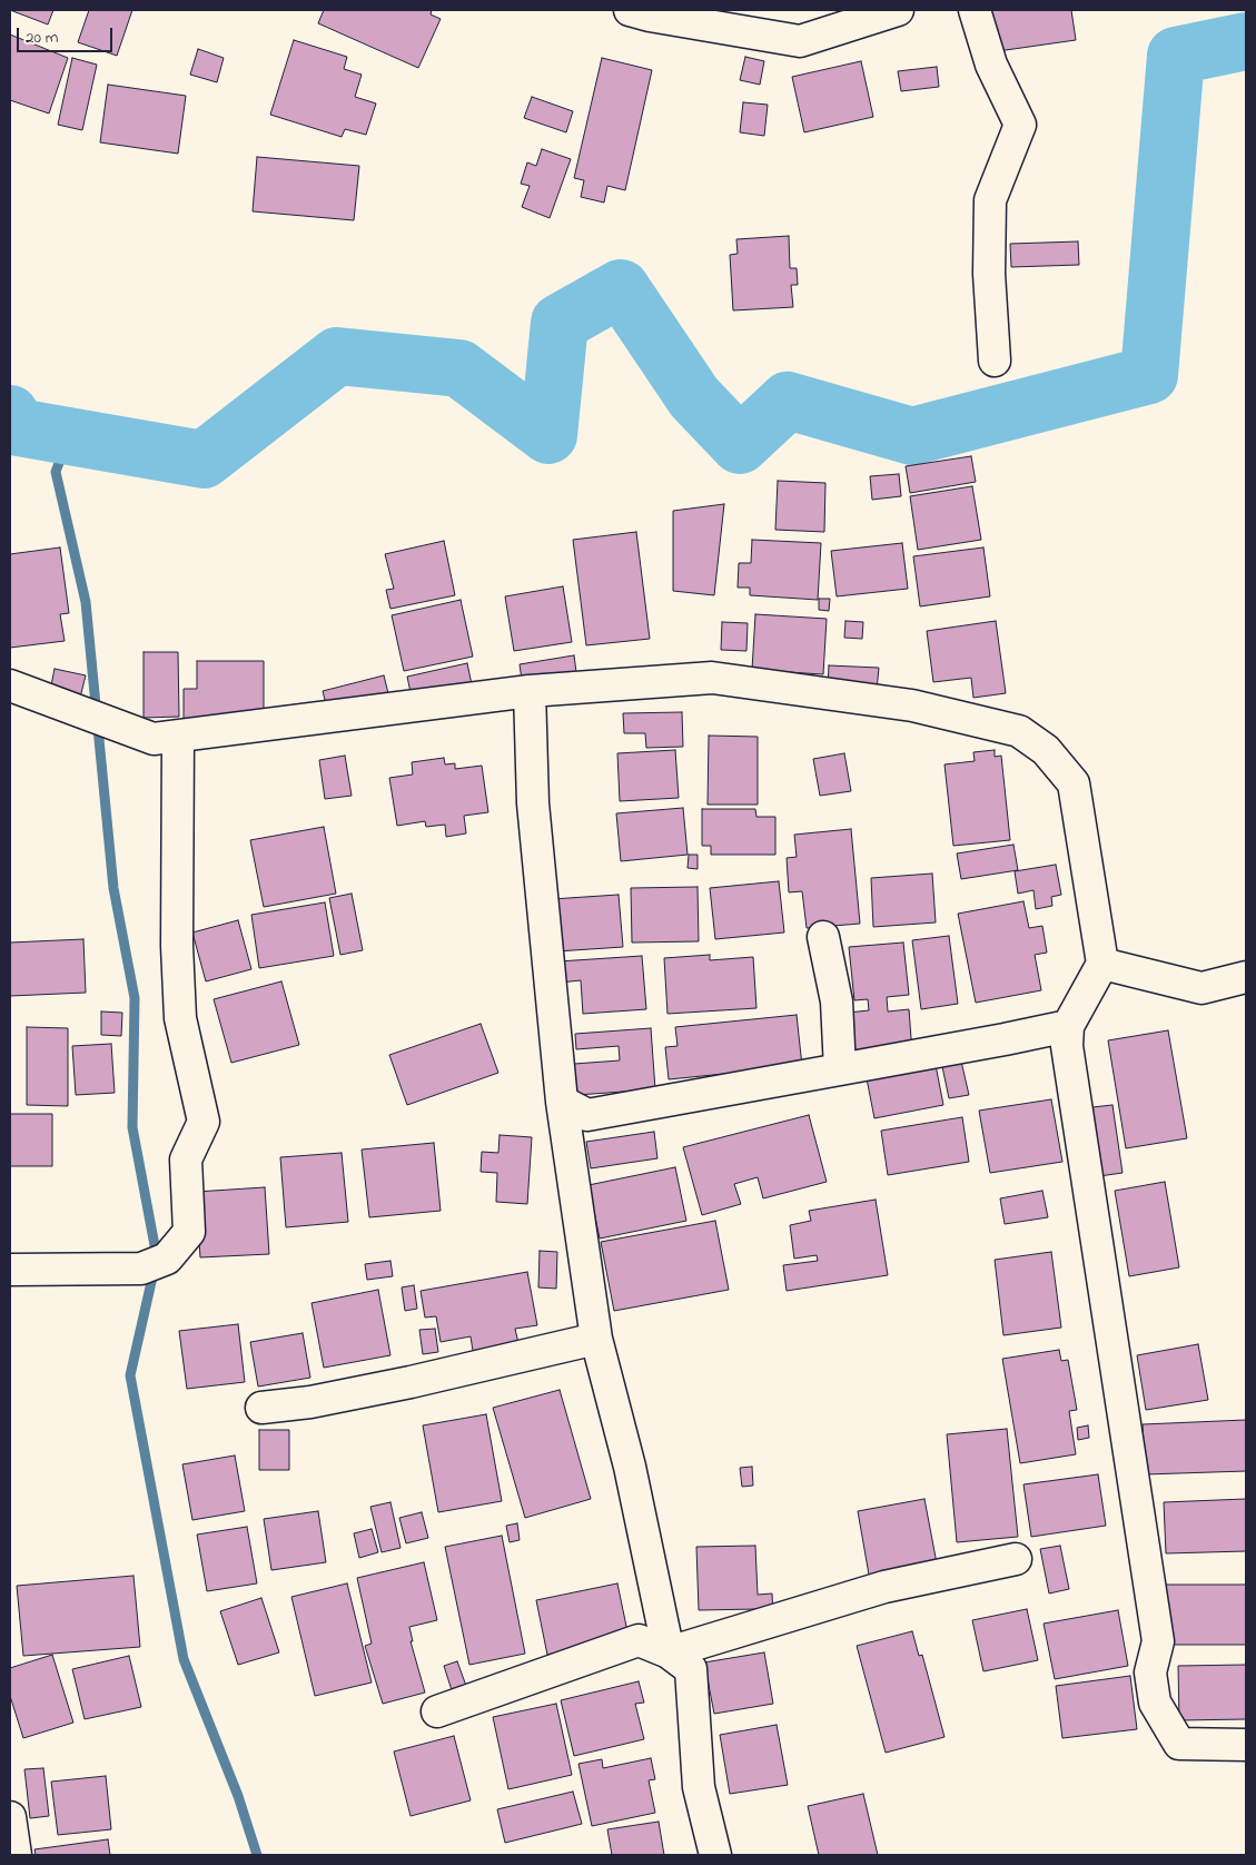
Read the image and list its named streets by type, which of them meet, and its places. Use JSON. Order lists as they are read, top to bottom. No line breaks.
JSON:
{"scale_bar":"20 m"}
